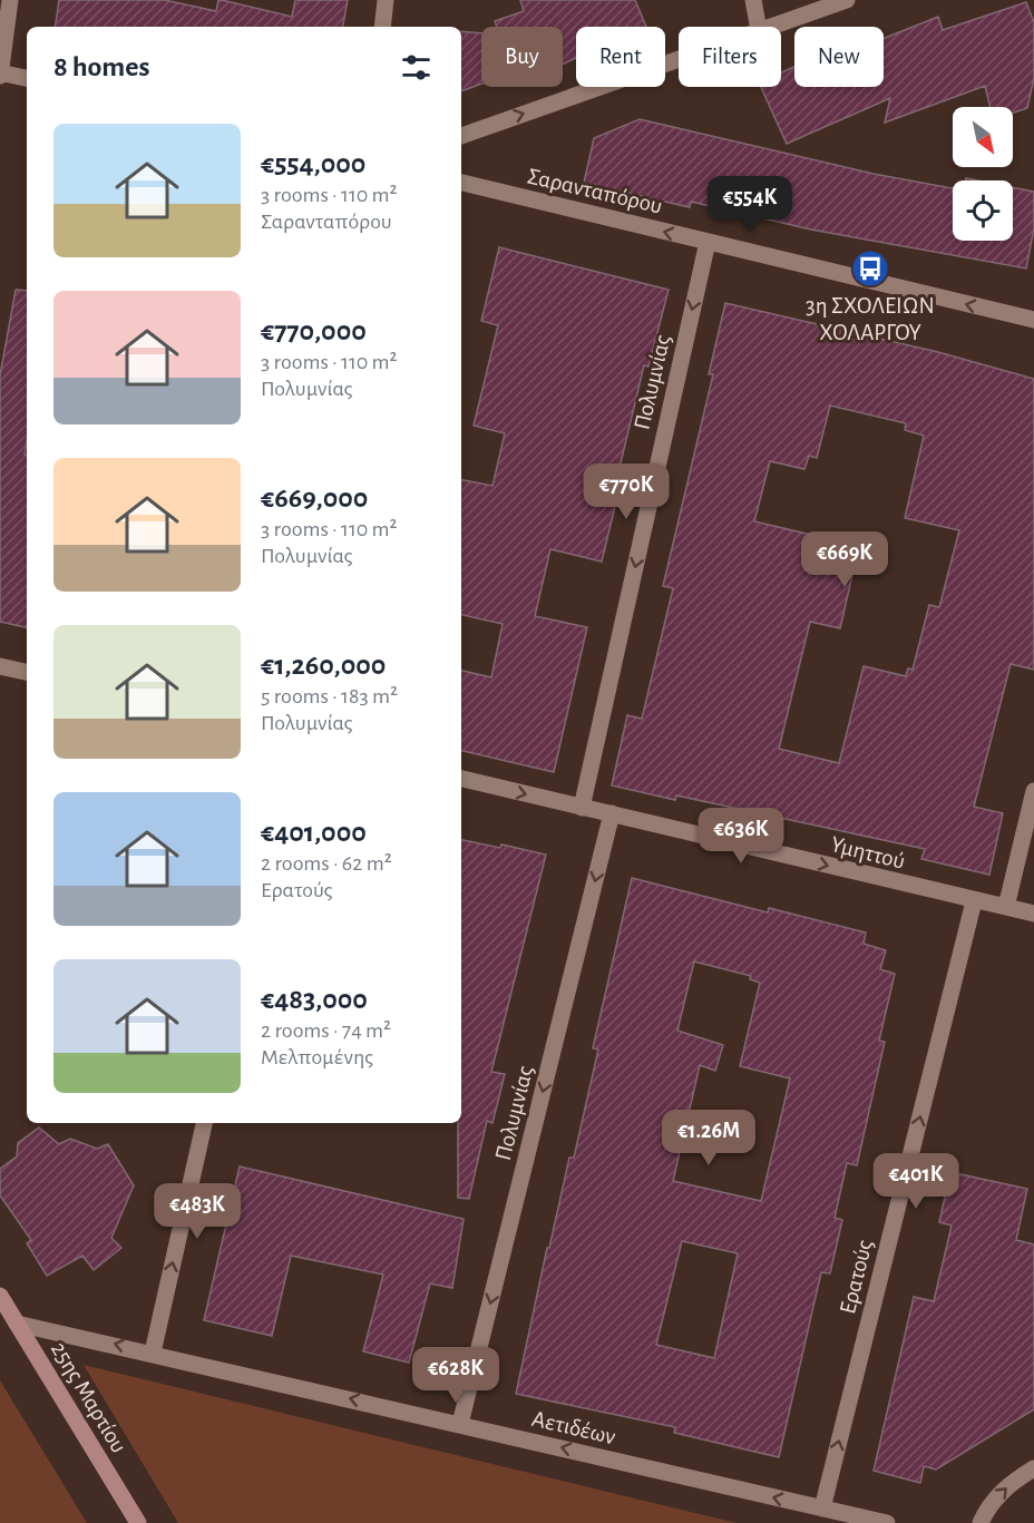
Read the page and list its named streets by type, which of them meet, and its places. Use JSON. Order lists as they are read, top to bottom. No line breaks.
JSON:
{"streets":{"street":["Σαρανταπόρου","Πολυμνίας","Υμηττού","Ερατούς","25ης Μαρτίου","Αετιδέων"]},"crossings":[["Σαρανταπόρου","Πολυμνίας"],["Πολυμνίας","Υμηττού"],["Πολυμνίας","Αετιδέων"],["Υμηττού","Ερατούς"],["Ερατούς","Αετιδέων"],["25ης Μαρτίου","Αετιδέων"]],"one_way":["Σαρανταπόρου","Πολυμνίας","Υμηττού","Ερατούς","Αετιδέων"],"places":{"bus stop":["3η ΣΧΟΛΕΙΩΝ ΧΟΛΑΡΓΟΥ"]},"north":"bottom right","page":{"chip":["Buy","Rent","Filters","New"],"heading":"8 homes","list":[{"name":"€554,000","note":"3 rooms · 110 m² · Σαρανταπόρου"},{"name":"€770,000","note":"3 rooms · 110 m² · Πολυμνίας"},{"name":"€669,000","note":"3 rooms · 110 m² · Πολυμνίας"},{"name":"€1,260,000","note":"5 rooms · 183 m² · Πολυμνίας"},{"name":"€401,000","note":"2 rooms · 62 m² · Ερατούς"},{"name":"€483,000","note":"2 rooms · 74 m² · Μελπομένης"}],"price":["€554K","€770K","€669K","€636K","€1.26M","€401K","€483K","€628K"]}}
